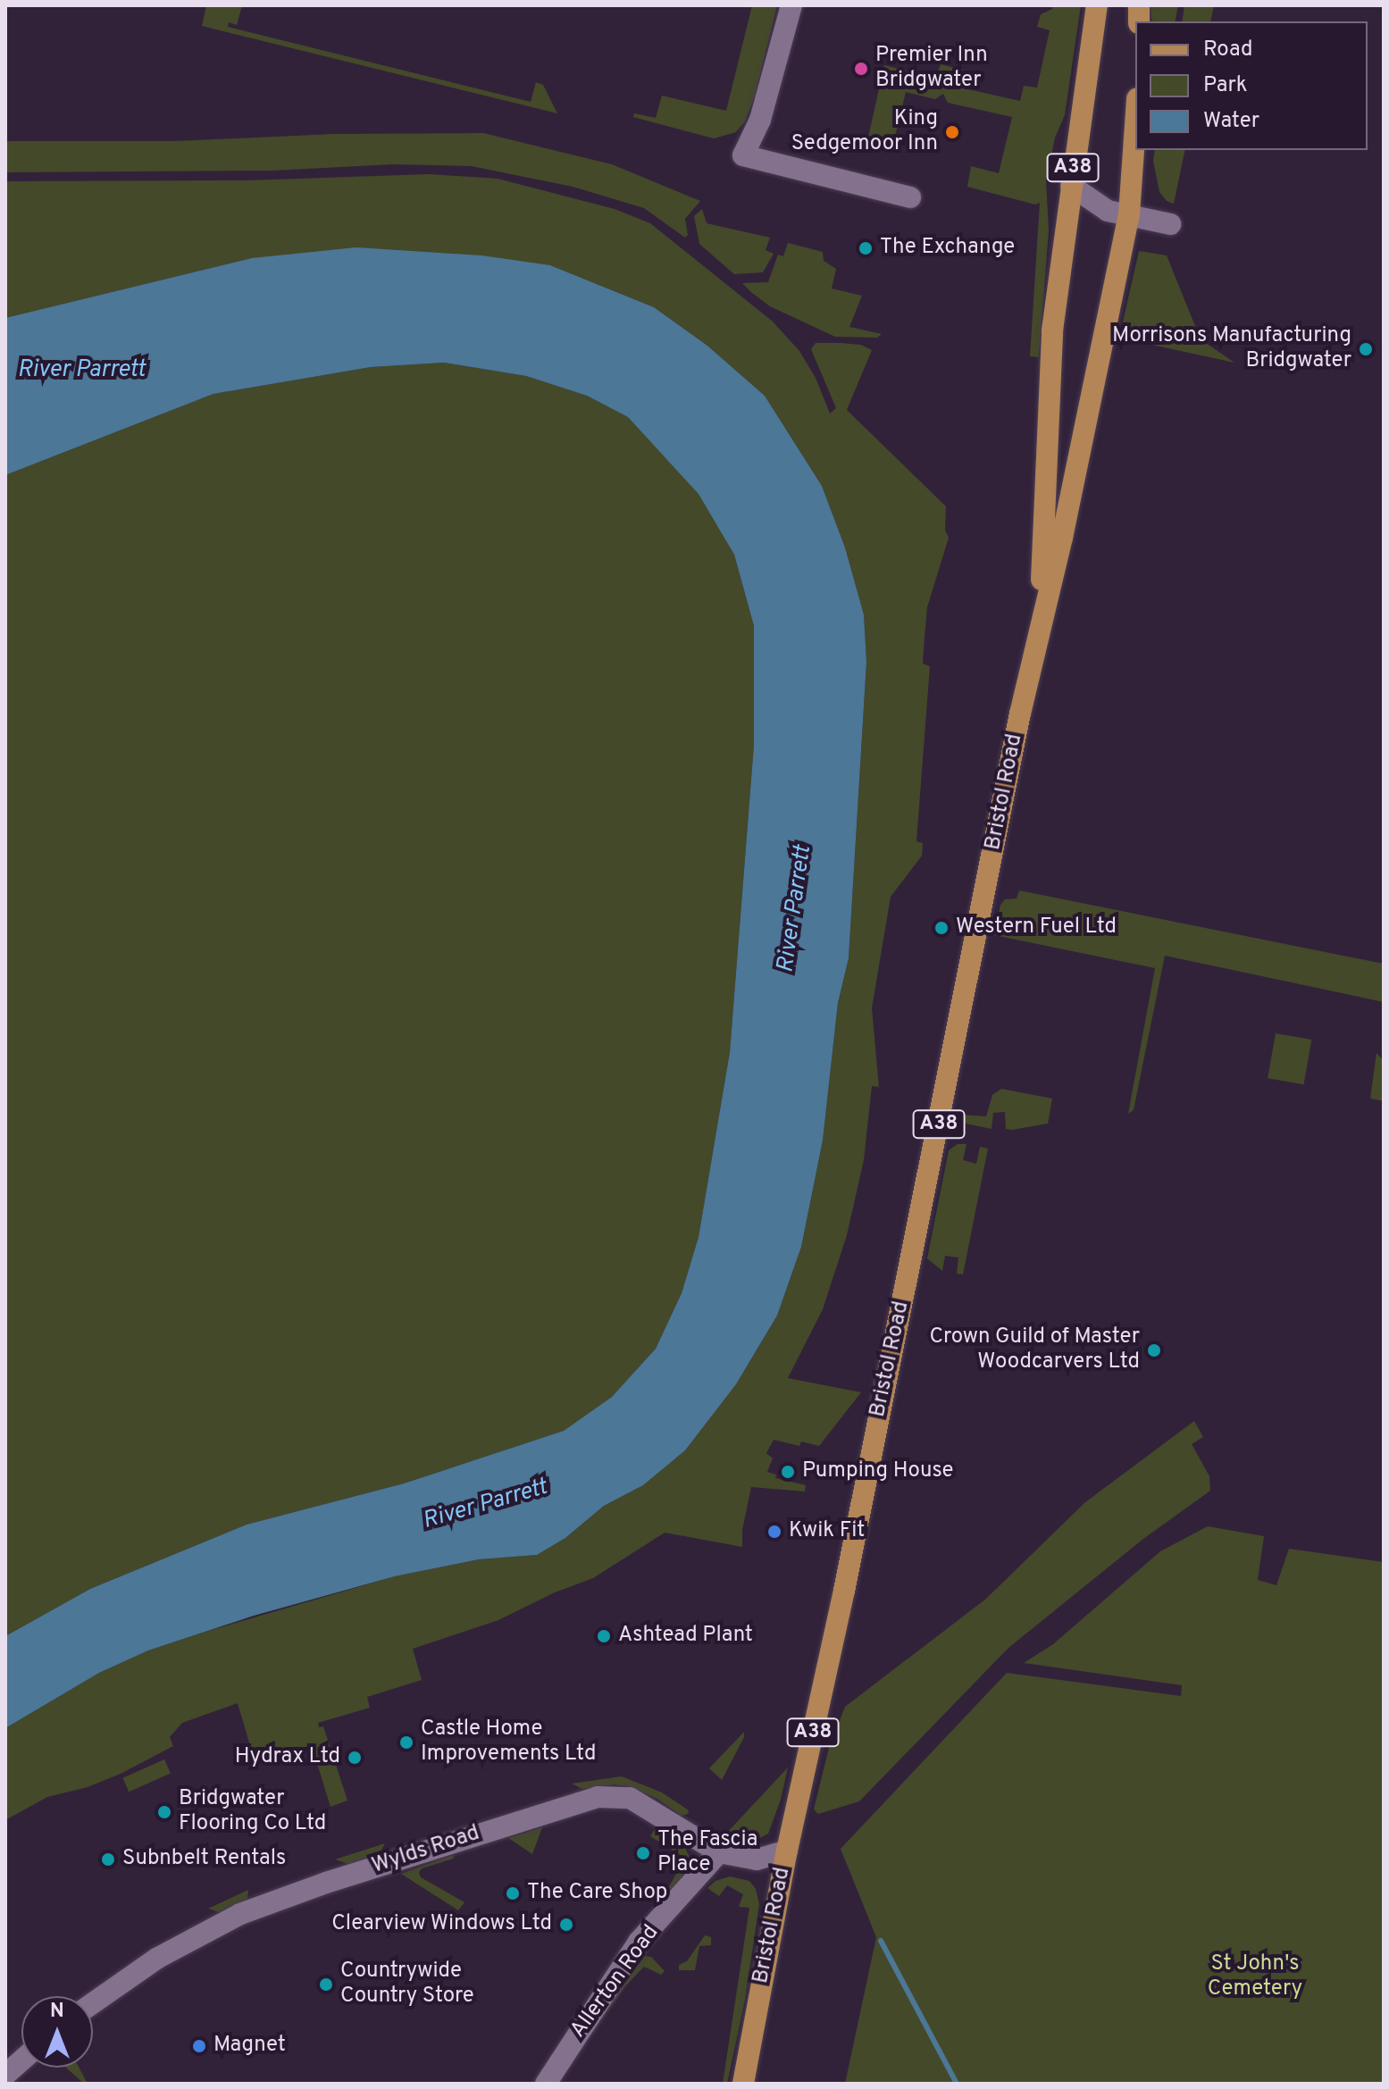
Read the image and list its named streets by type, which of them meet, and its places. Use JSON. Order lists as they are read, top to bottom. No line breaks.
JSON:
{"streets":{"main road":["A38","Bristol Road"],"street":["Wylds Road","Allerton Road"]},"crossings":[["Bristol Road","Wylds Road"],["Wylds Road","Allerton Road"]],"water":["River Parrett"],"parks":["St John's Cemetery"],"places":["Premier Inn Bridgwater","King Sedgemoor Inn","The Exchange","Morrisons Manufacturing Bridgwater","Western Fuel Ltd","Crown Guild of Master Woodcarvers Ltd","Pumping House","Kwik Fit","Ashtead Plant","Castle Home Improvements Ltd","Hydrax Ltd","Bridgwater Flooring Co Ltd","The Fascia Place","Subnbelt Rentals","The Care Shop","Clearview Windows Ltd","Countrywide Country Store","Magnet"],"legend":["Road","Park","Water"],"north":"top"}
